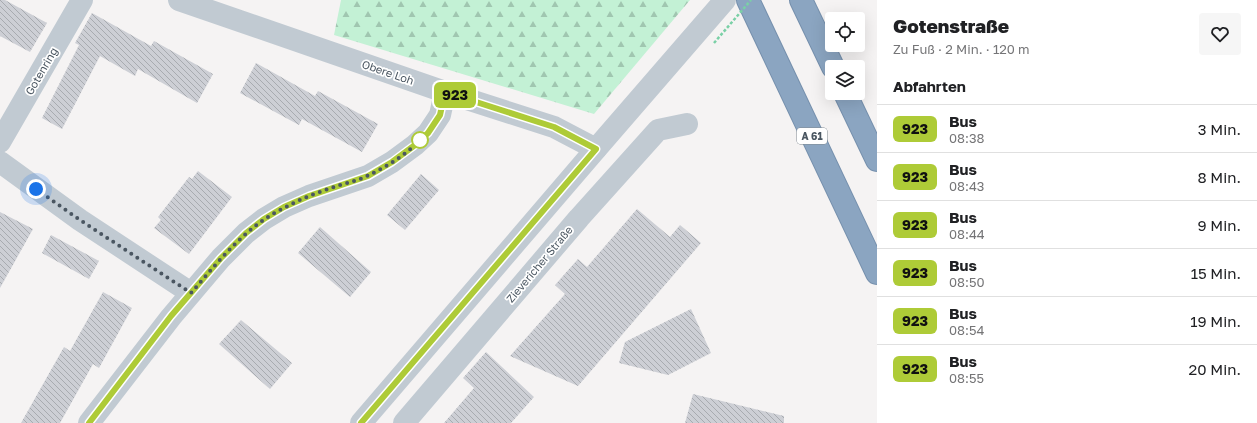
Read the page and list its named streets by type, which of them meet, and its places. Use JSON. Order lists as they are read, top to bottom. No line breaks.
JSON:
{"streets":{"highway":["A 61"],"street":["Gotenring","Obere Loh","Zievericher Straße"]},"lines":["bus line 923"],"page":{"on_map":"923","heading":[["Gotenstraße","Zu Fuß · 2 Min. · 120 m"],"Abfahrten"],"list":[{"mark":"923","name":"Bus","note":"08:38","value":"3 Min."},{"mark":"923","name":"Bus","note":"08:43","value":"8 Min."},{"mark":"923","name":"Bus","note":"08:44","value":"9 Min."},{"mark":"923","name":"Bus","note":"08:50","value":"15 Min."},{"mark":"923","name":"Bus","note":"08:54","value":"19 Min."},{"mark":"923","name":"Bus","note":"08:55","value":"20 Min."}]}}
